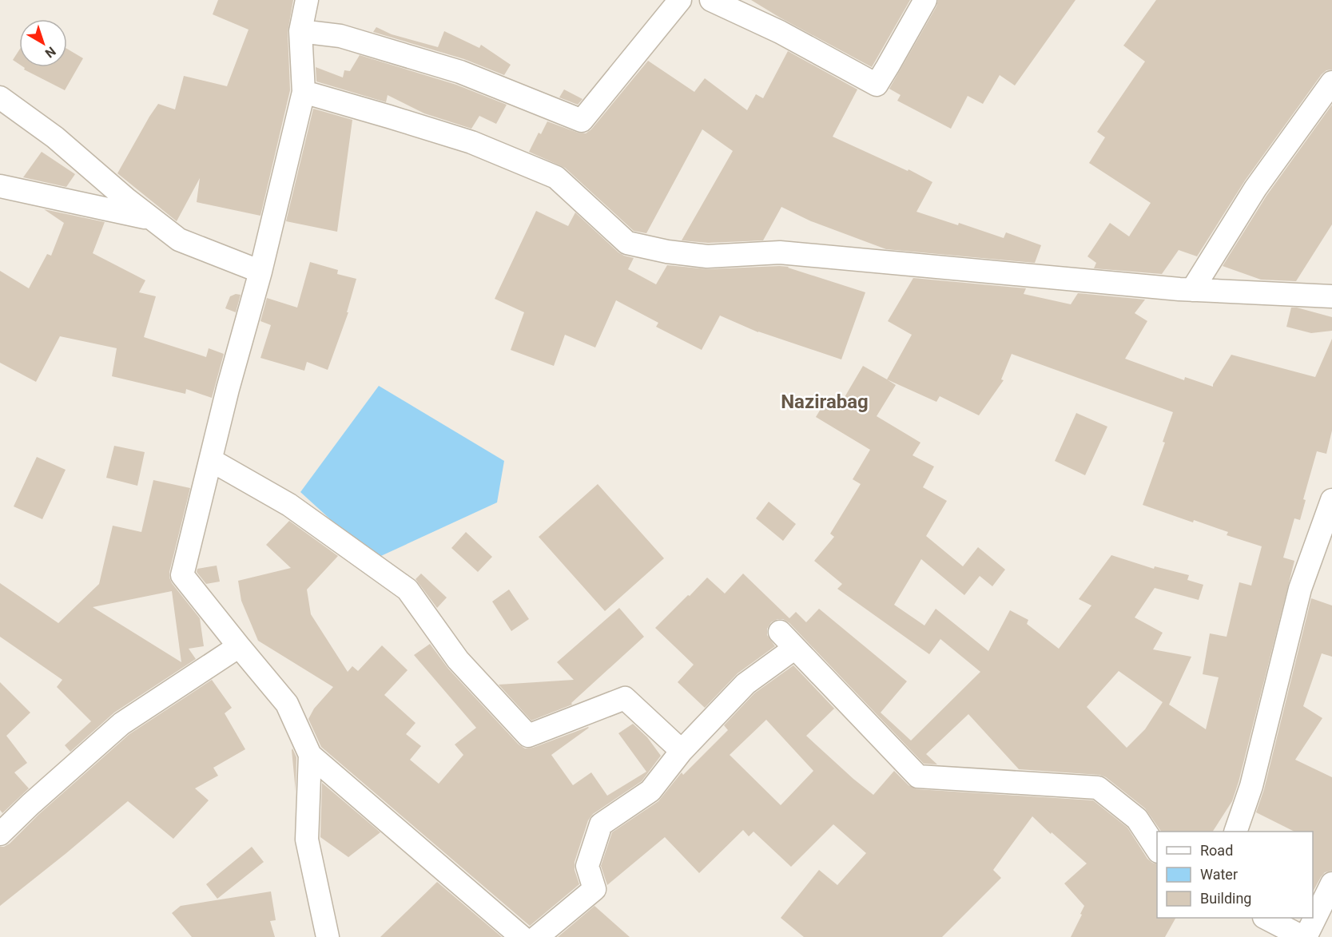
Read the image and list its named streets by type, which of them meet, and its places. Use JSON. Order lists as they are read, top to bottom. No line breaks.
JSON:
{"districts":["Nazirabag"],"legend":["Road","Water","Building"],"north":"bottom right"}
